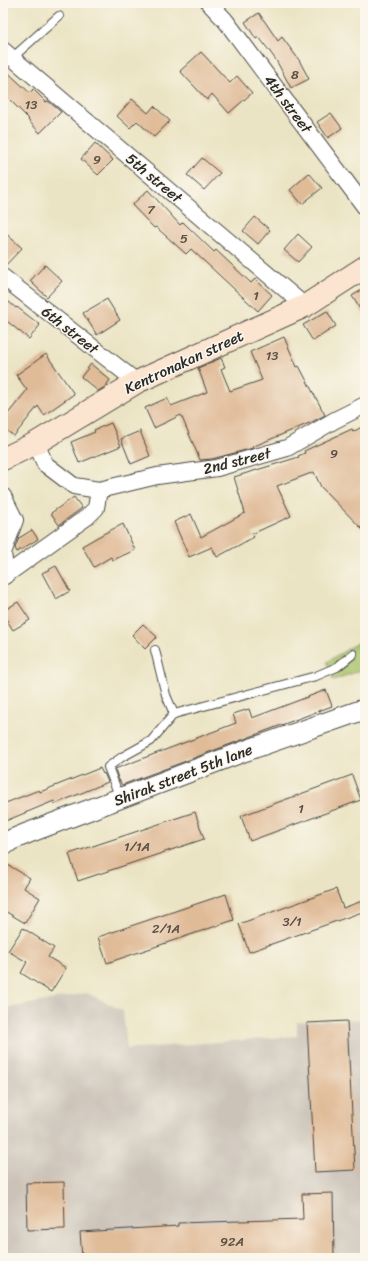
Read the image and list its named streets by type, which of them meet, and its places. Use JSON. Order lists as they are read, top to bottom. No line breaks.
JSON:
{"streets":{"main road":["Kentronakan street"],"street":["4th street","5th street","6th street","2nd street","Shirak street 5th lane"]},"crossings":[["5th street","Kentronakan street"],["6th street","Kentronakan street"],["Kentronakan street","2nd street"]],"house_numbers":["8","13","9","7","5","1","13","9","1","1/1A","3/1","2/1A","92A"]}
